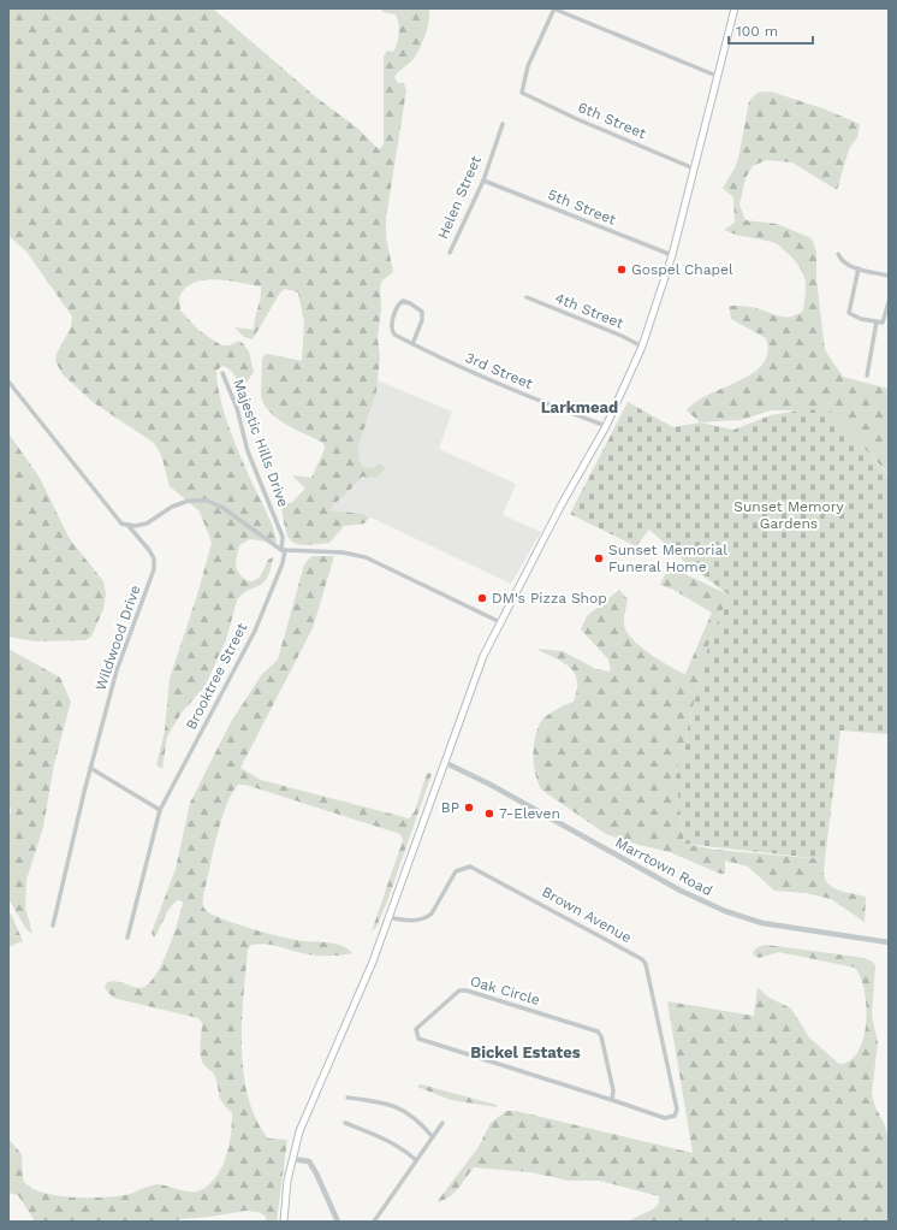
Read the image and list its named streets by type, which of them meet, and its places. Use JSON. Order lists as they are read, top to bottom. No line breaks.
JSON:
{"streets":{"street":["6th Street","Helen Street","5th Street","4th Street","3rd Street","Majestic Hills Drive","Wildwood Drive","Brooktree Street","Marrtown Road","Brown Avenue","Oak Circle"]},"crossings":[["Helen Street","5th Street"],["Majestic Hills Drive","Brooktree Street"],["Brown Avenue","Oak Circle"]],"districts":["Larkmead","Bickel Estates"],"parks":["Sunset Memory Gardens"],"places":["Gospel Chapel","Sunset Memorial Funeral Home","DM's Pizza Shop","BP","7-Eleven"],"scale_bar":"100 m"}
